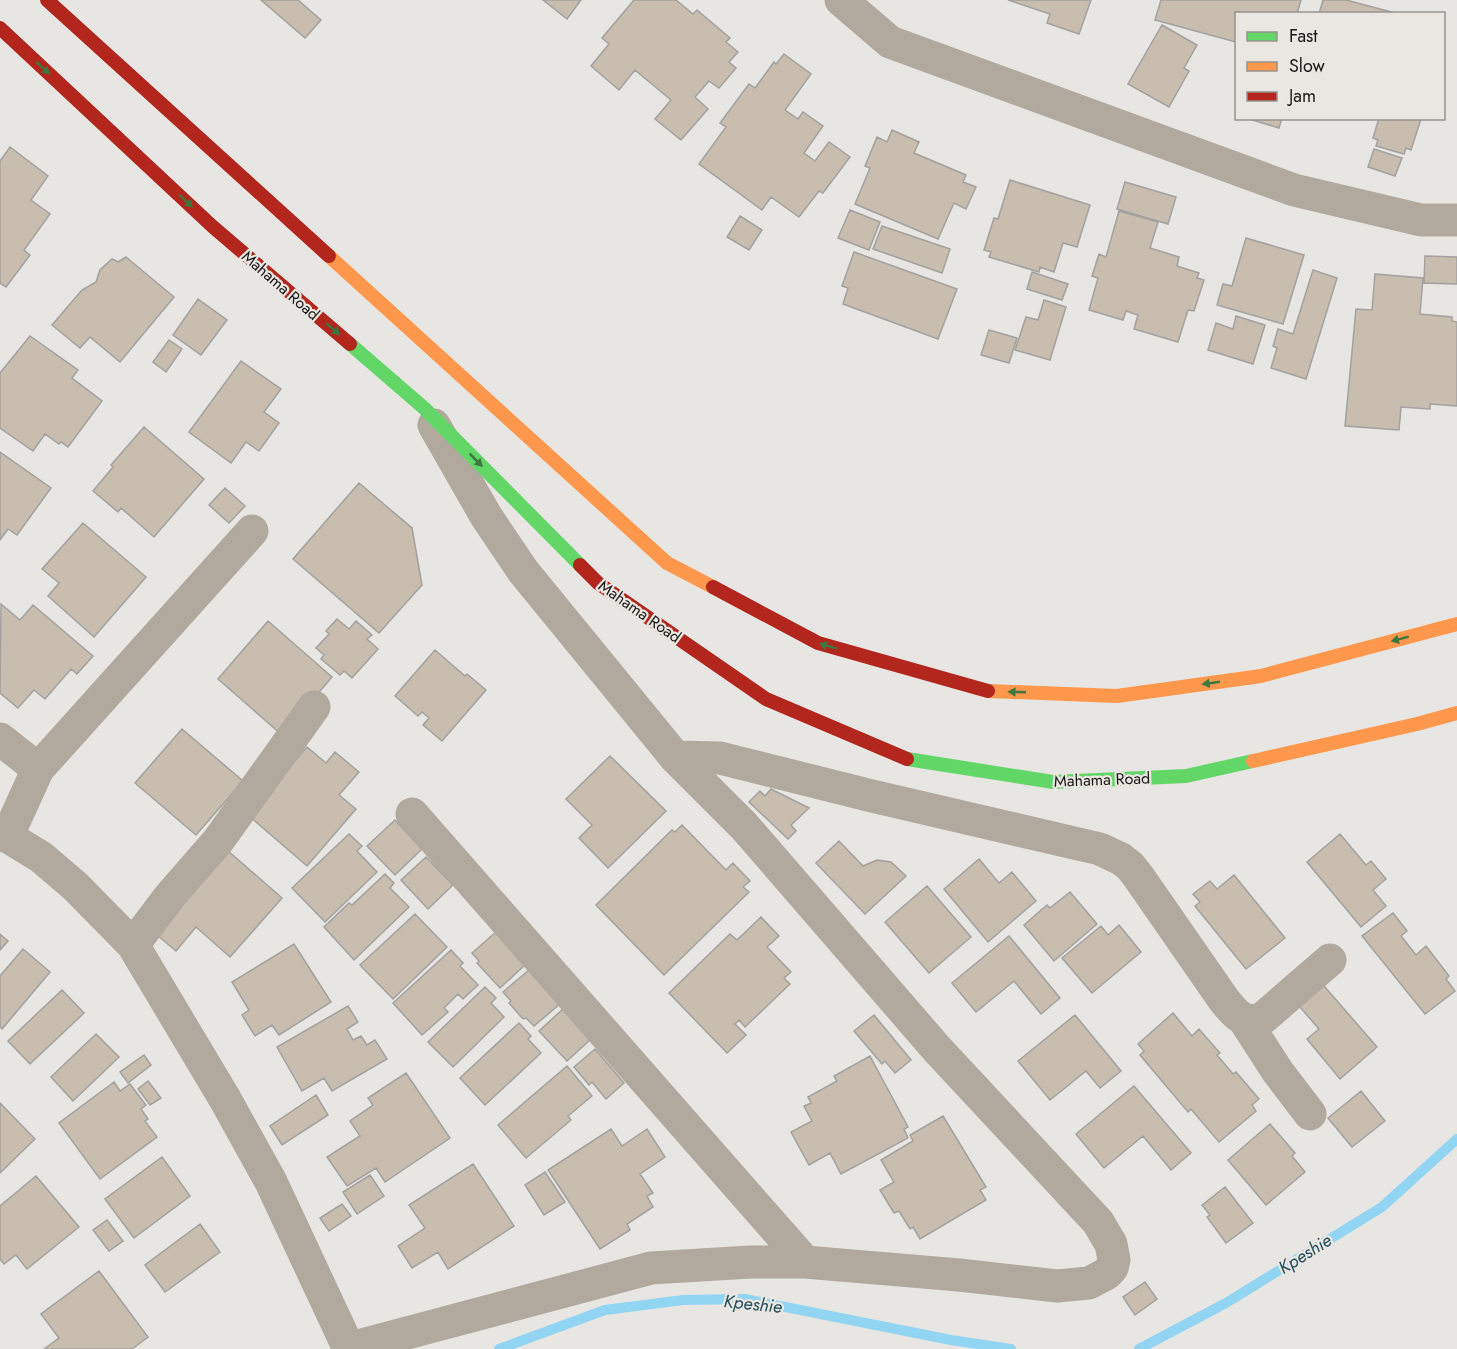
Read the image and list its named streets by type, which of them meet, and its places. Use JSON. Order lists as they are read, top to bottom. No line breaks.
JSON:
{"streets":{"street":["Mahama Road"]},"water":["Kpeshie"],"legend":["Fast","Slow","Jam"]}
